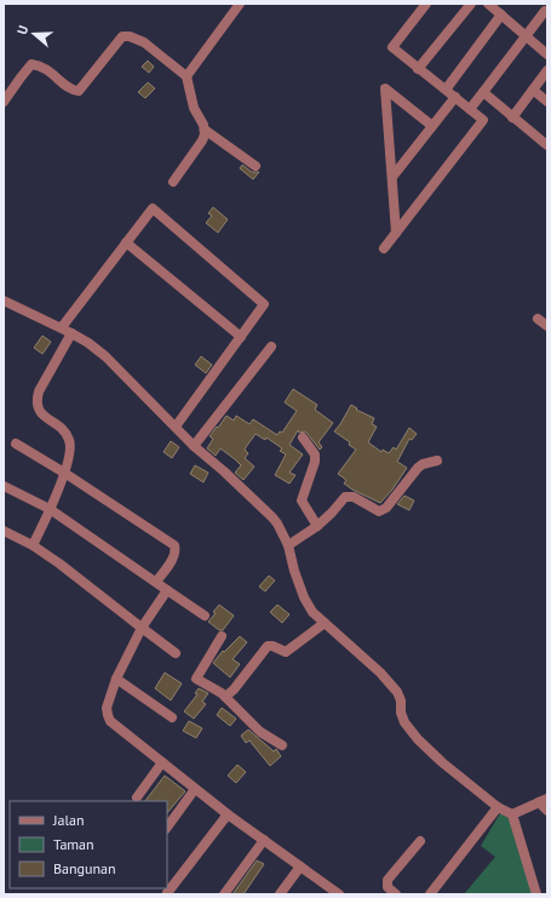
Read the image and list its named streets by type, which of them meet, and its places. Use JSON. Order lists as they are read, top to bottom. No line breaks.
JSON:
{"legend":["Jalan","Taman","Bangunan"],"north":"left"}
